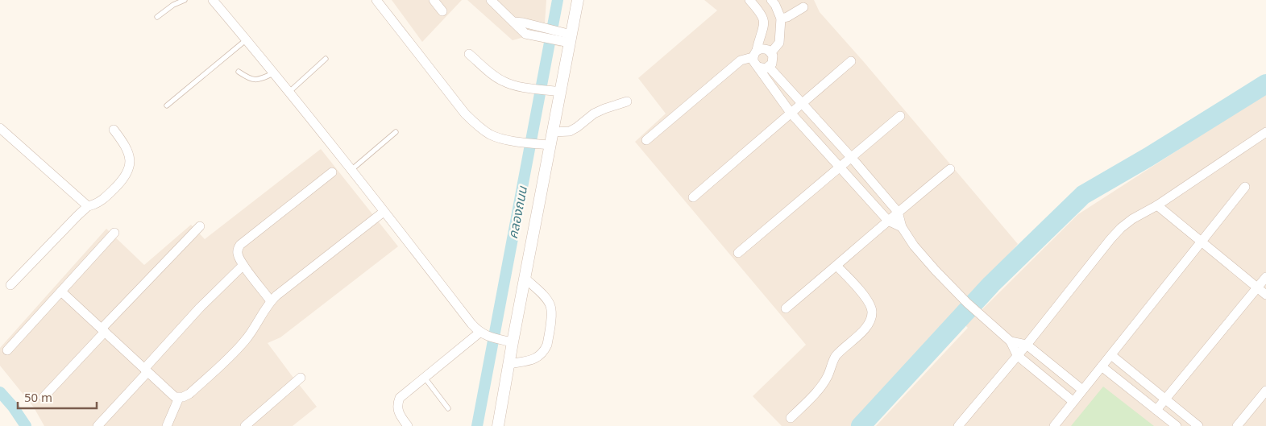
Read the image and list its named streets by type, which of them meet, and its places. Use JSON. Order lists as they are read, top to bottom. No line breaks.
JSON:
{"water":["คลองถนน"],"scale_bar":"50 m"}
